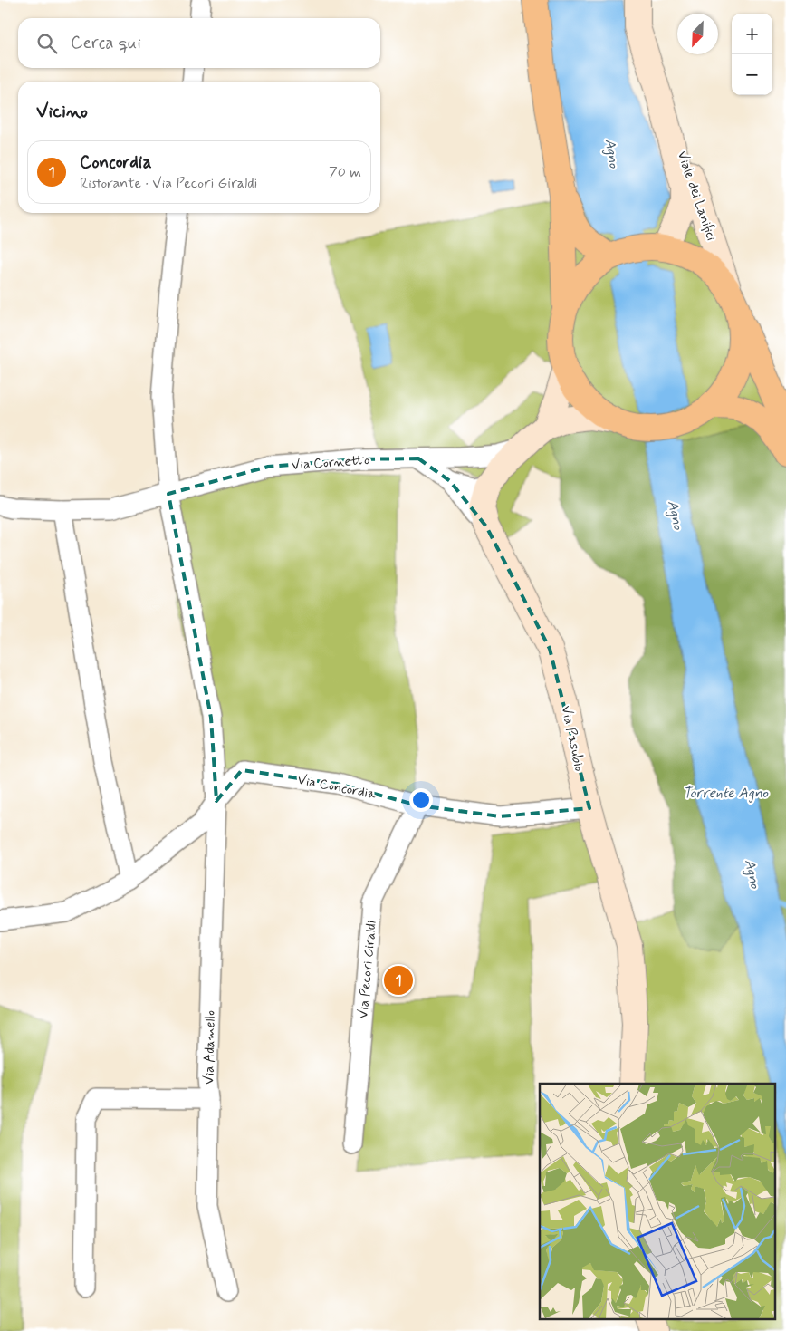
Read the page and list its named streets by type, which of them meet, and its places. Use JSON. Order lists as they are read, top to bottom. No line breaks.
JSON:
{"streets":{"main road":["Viale dei Lanifici","Via Pasubio"],"street":["Via Cornetto","Via Concordia","Via Pecori Giraldi","Via Adamello"]},"crossings":[["Via Cornetto","Via Pasubio"],["Via Pasubio","Via Concordia"],["Via Concordia","Via Pecori Giraldi"],["Via Concordia","Via Adamello"]],"water":["Agno","Torrente Agno"],"north":"bottom left","page":{"map_buttons":["+","−"],"search":"Cerca qui","heading":"Vicino","list":[{"mark":"1","name":"Concordia","note":"Ristorante · Via Pecori Giraldi","value":"70 m"}],"pins":"1"}}
